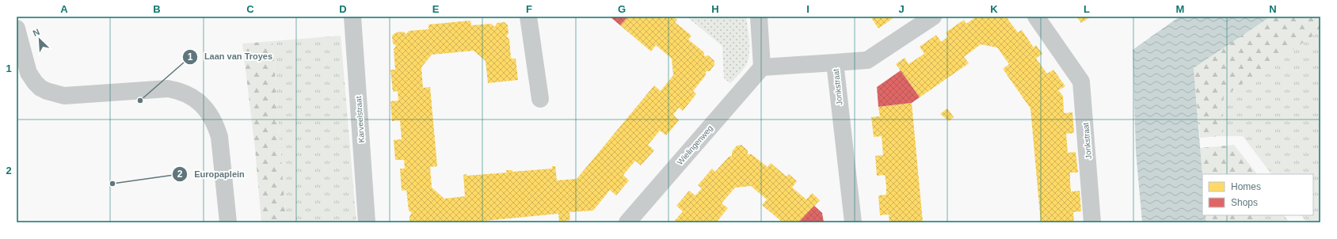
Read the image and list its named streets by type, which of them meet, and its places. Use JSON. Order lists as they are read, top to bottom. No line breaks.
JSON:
{"streets":{"street":["Jonkstraat","Karveelstraat","Wielingenweg"]},"places":["Laan van Troyes","Europaplein"],"legend":["Homes","Shops"],"north":"top left","grid":{"columns":["A","B","C","D","E","F","G","H","I","J","K","L","M","N"],"rows":["1","2"]}}
